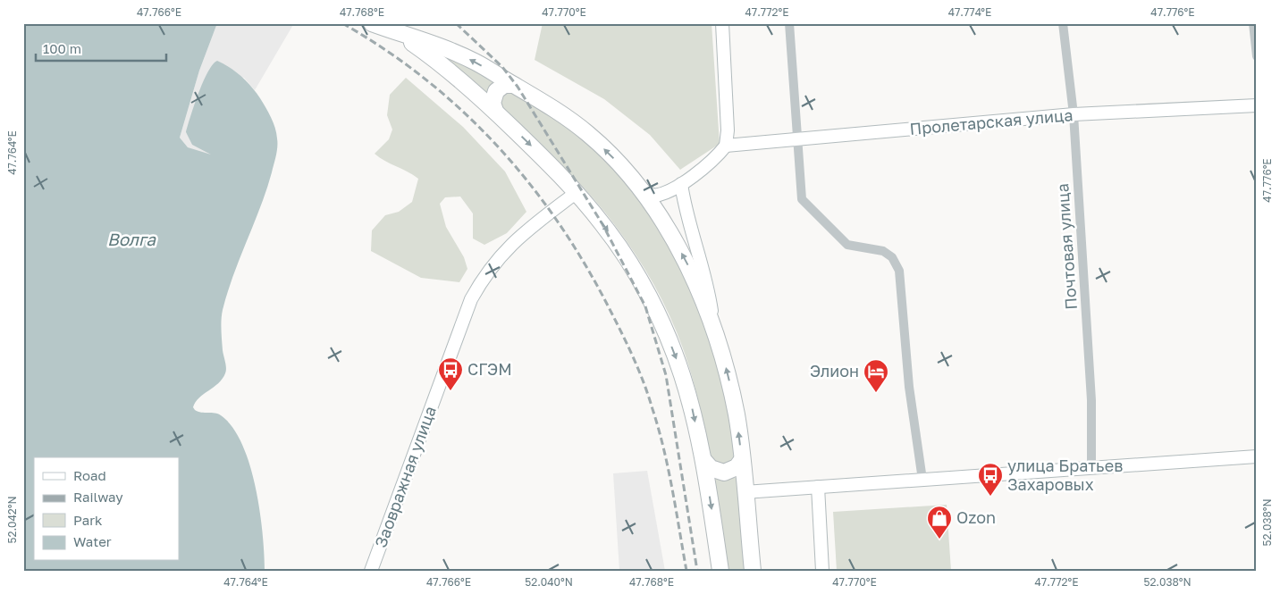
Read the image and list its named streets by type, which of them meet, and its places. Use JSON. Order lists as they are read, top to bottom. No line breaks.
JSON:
{"streets":{"street":["Пролетарская улица","Почтовая улица","Заовражная улица"]},"crossings":[["Пролетарская улица","Почтовая улица"]],"water":["Волга"],"places":{"bus stop":["СГЭМ","улица Братьев Захаровых"],"hotel":["Элион"],"shop":["Ozon"]},"legend":["Road","Railway","Park","Water"],"scale_bar":"100 m","coordinates":["47.766°E","47.768°E","47.770°E","47.772°E","47.774°E","47.776°E","47.764°E","52.042°N","52.038°N","52.040°N"]}
